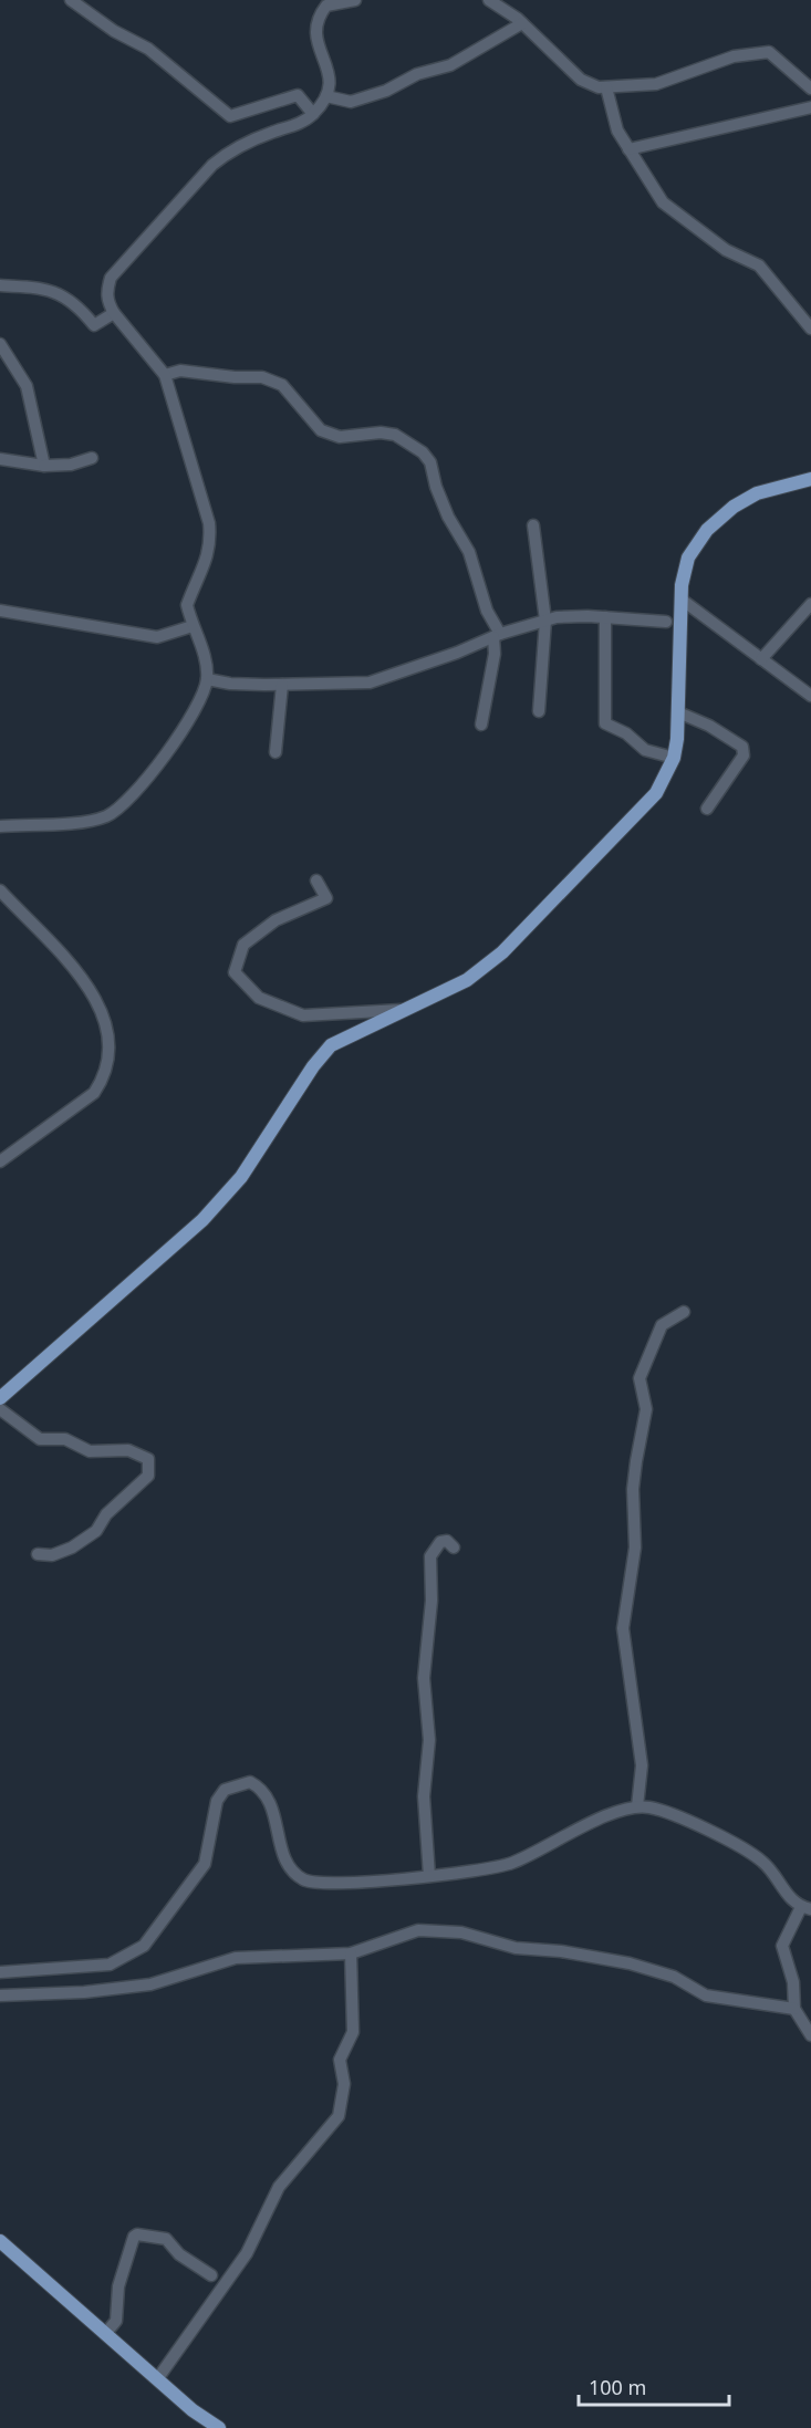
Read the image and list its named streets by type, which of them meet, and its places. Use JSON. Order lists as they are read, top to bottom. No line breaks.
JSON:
{"scale_bar":"100 m"}
